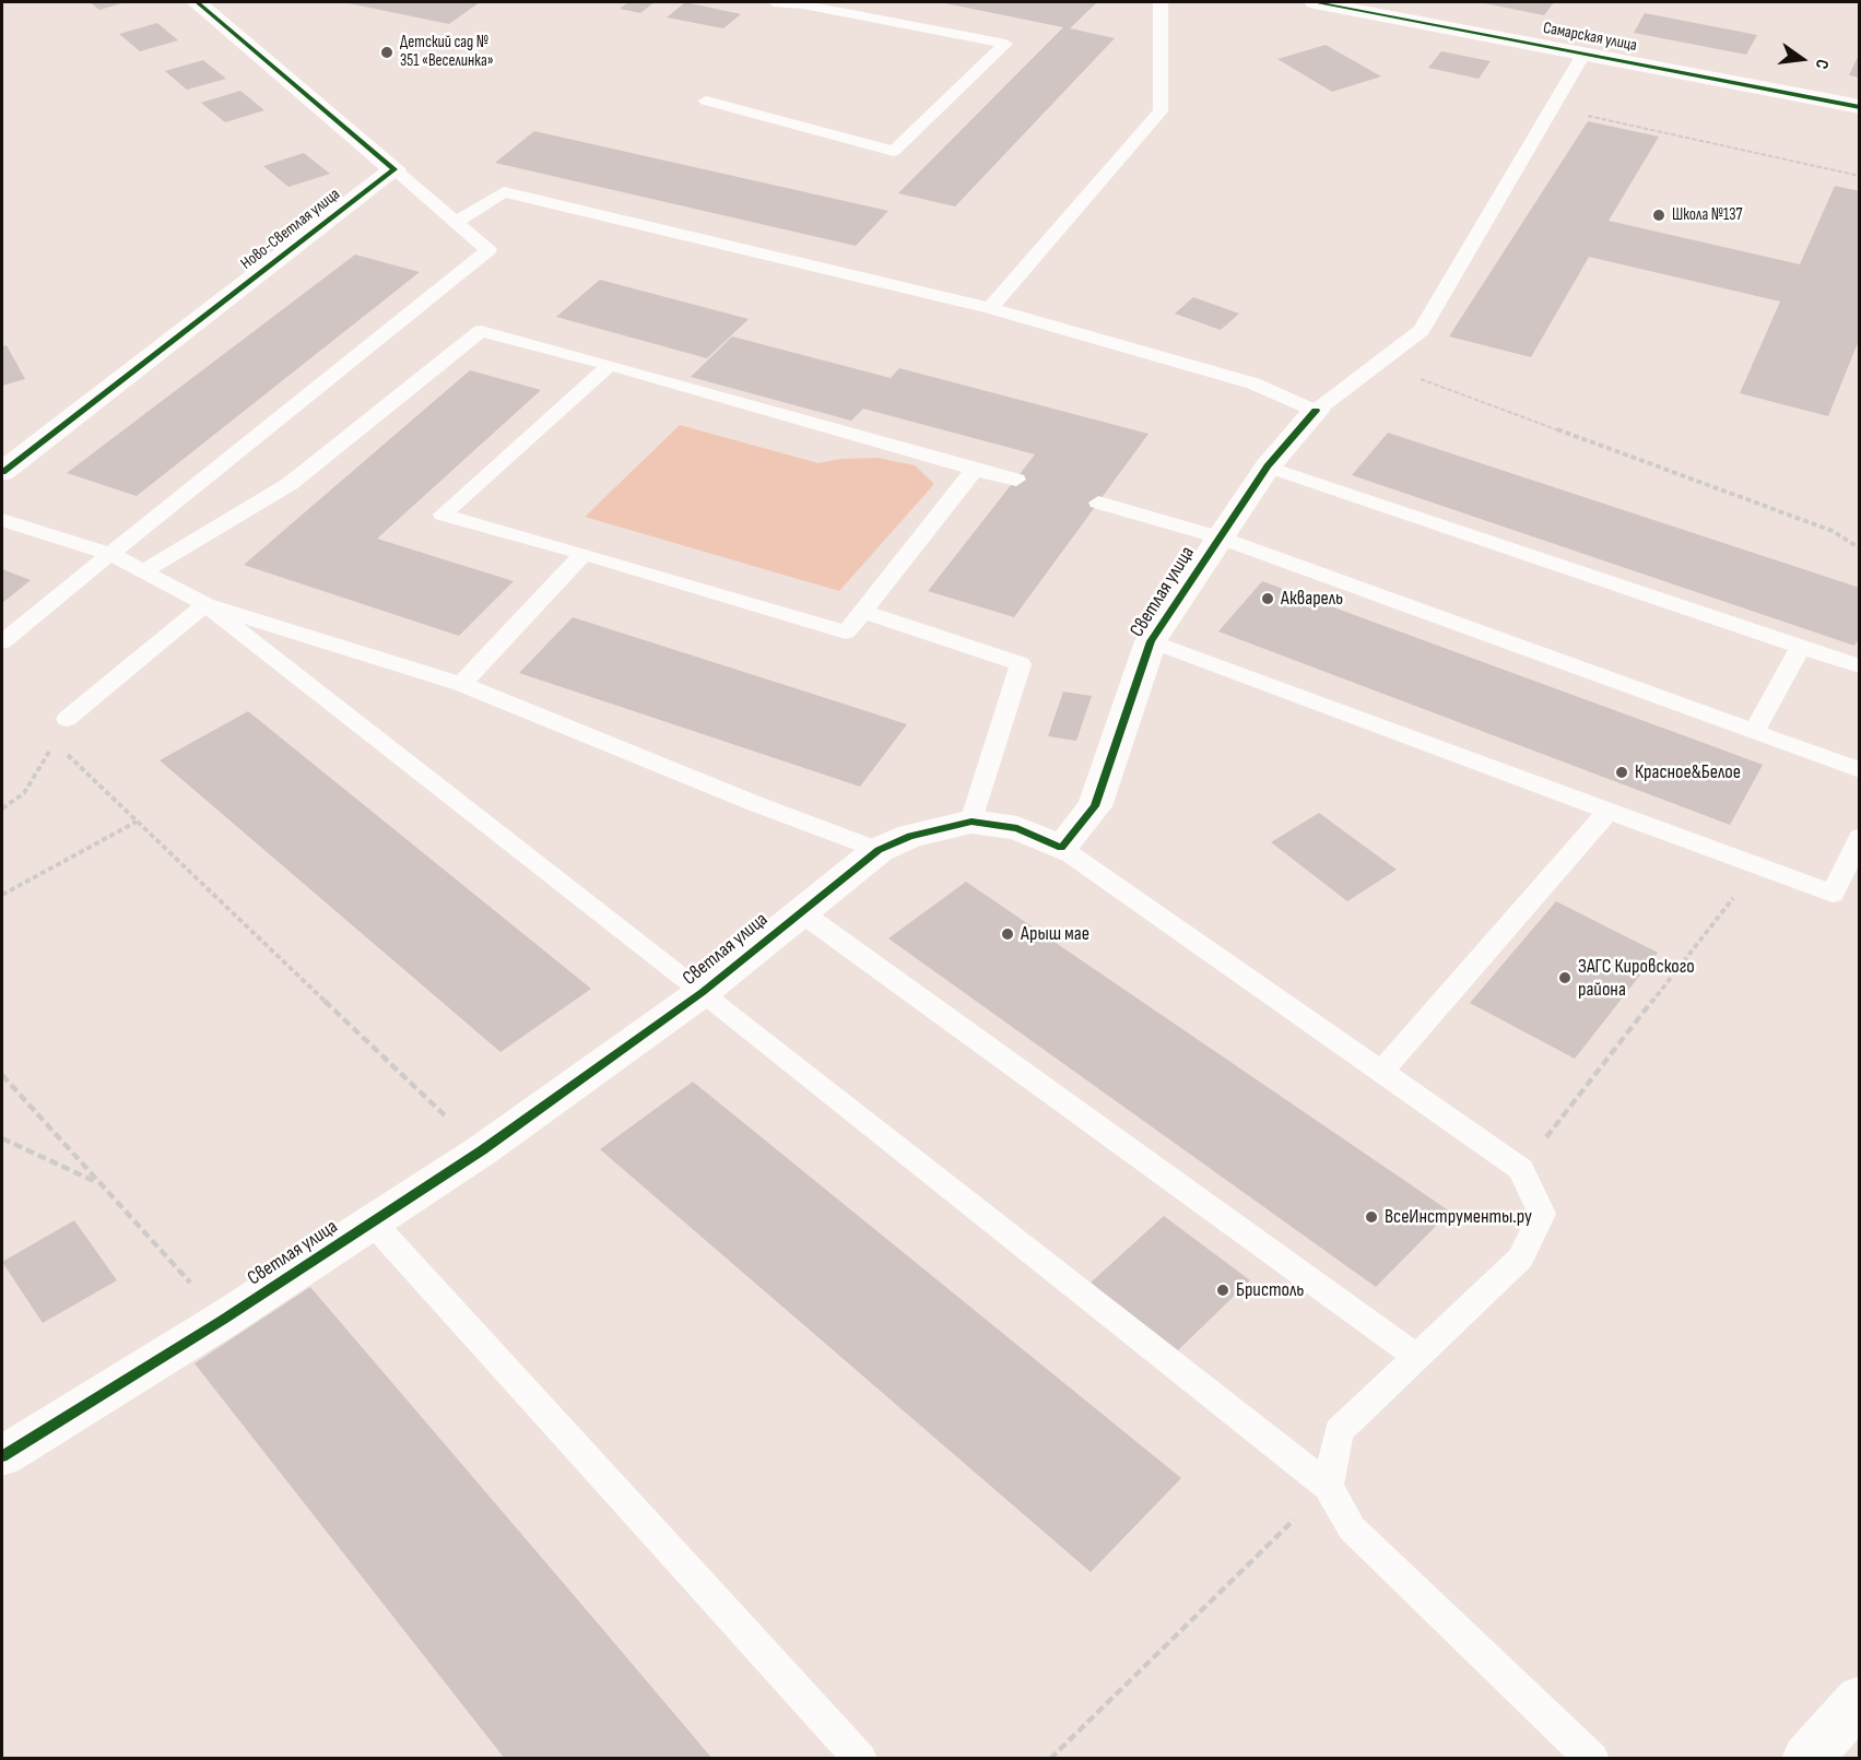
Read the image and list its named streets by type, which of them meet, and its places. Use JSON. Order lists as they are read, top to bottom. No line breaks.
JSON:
{"streets":{"street":["Самарская улица","Ново-Светлая улица","Светлая улица"]},"places":["Детский сад № 351 «Веселинка»","Школа №137","Акварель","Красное&Белое","Арыш мае","ЗАГС Кировского района","ВсеИнструменты.ру","Бристоль"],"north":"right"}
